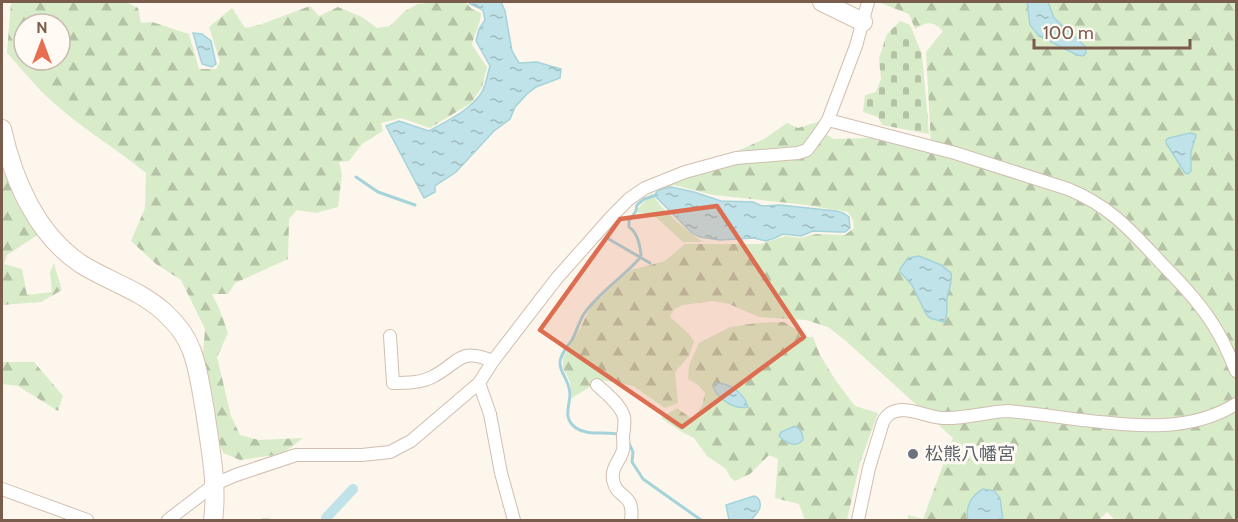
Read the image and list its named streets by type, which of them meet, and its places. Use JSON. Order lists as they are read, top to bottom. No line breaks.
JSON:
{"places":["松熊八幡宮"],"scale_bar":"100 m","north":"top"}
